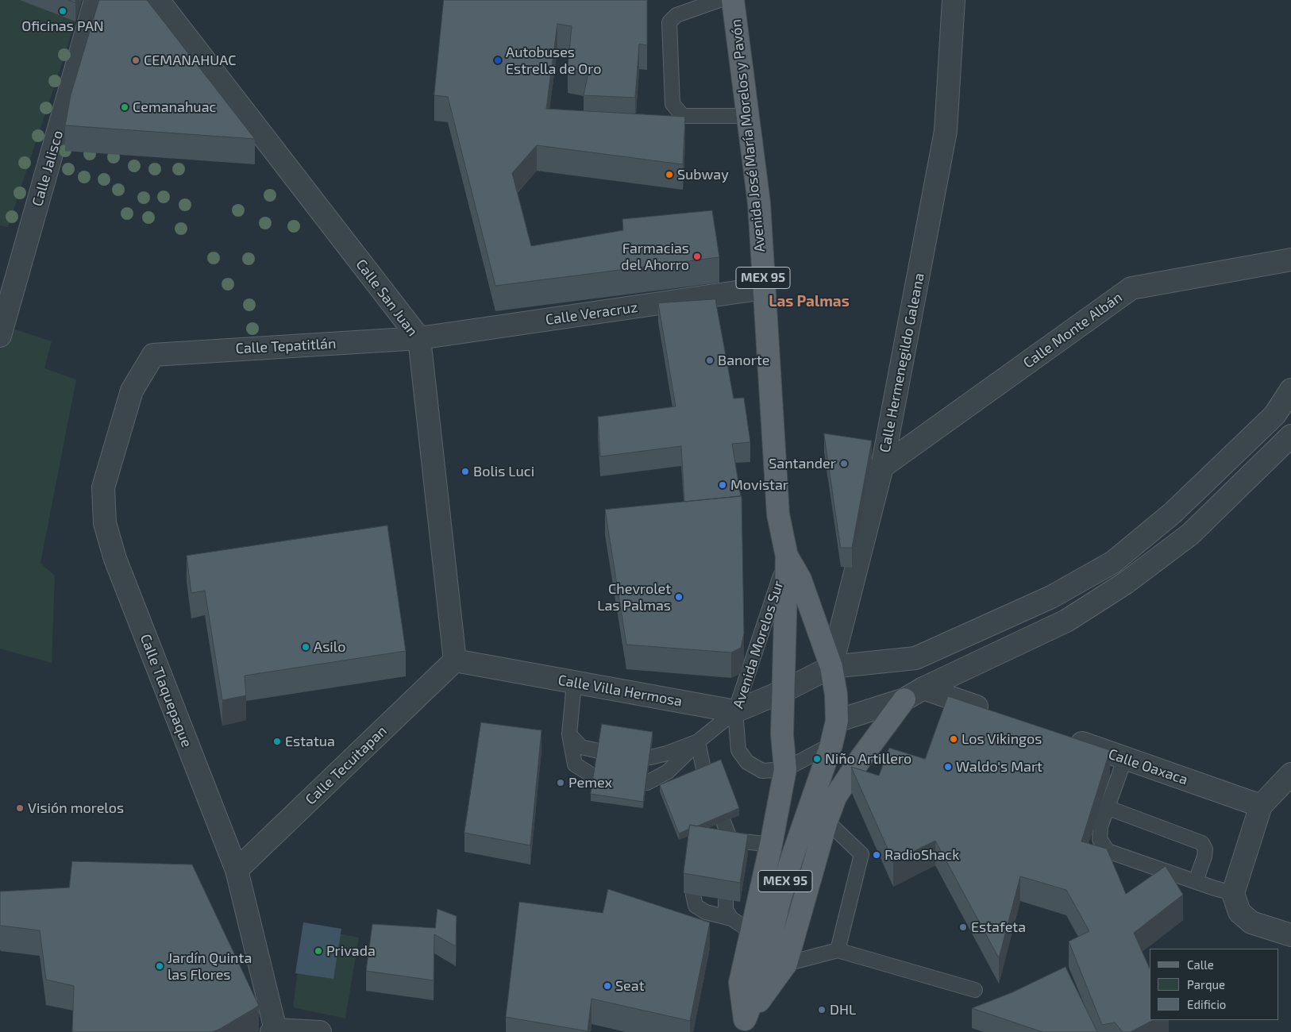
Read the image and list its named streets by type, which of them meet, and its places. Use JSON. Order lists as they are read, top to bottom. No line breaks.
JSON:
{"streets":{"main road":["Avenida José María Morelos y Pavón","MEX 95","Avenida Morelos Sur"],"street":["Calle Jalisco","Calle San Juan","Calle Veracruz","Calle Monte Albán","Calle Tepatitlán","Calle Hermenegildo Galeana","Calle Tlaquepaque","Calle Villa Hermosa","Calle Tecuitapan","Calle Oaxaca"]},"crossings":[["Avenida José María Morelos y Pavón","Calle Veracruz"],["Avenida José María Morelos y Pavón","Avenida Morelos Sur"],["Calle San Juan","Calle Veracruz"],["Calle San Juan","Calle Tepatitlán"],["Calle San Juan","Calle Villa Hermosa"],["Calle San Juan","Calle Tecuitapan"],["Calle Veracruz","Calle Tepatitlán"],["Calle Monte Albán","Calle Hermenegildo Galeana"],["Calle Tepatitlán","Calle Tlaquepaque"],["Calle Hermenegildo Galeana","Avenida Morelos Sur"],["Avenida Morelos Sur","Calle Villa Hermosa"],["Calle Tlaquepaque","Calle Tecuitapan"],["Calle Villa Hermosa","Calle Tecuitapan"]],"districts":["Las Palmas"],"places":["Oficinas PAN","CEMANAHUAC","Autobuses Estrella de Oro","Cemanahuac","Subway","Farmacias del Ahorro","Banorte","Santander","Bolis Luci","Movistar","Chevrolet Las Palmas","Asilo","Los Vikingos","Estatua","Niño Artillero","Waldo's Mart","Pemex","Visión morelos","RadioShack","Estafeta","Privada","Jardín Quinta las Flores","Seat","DHL"],"legend":["Calle","Parque","Edificio"]}
